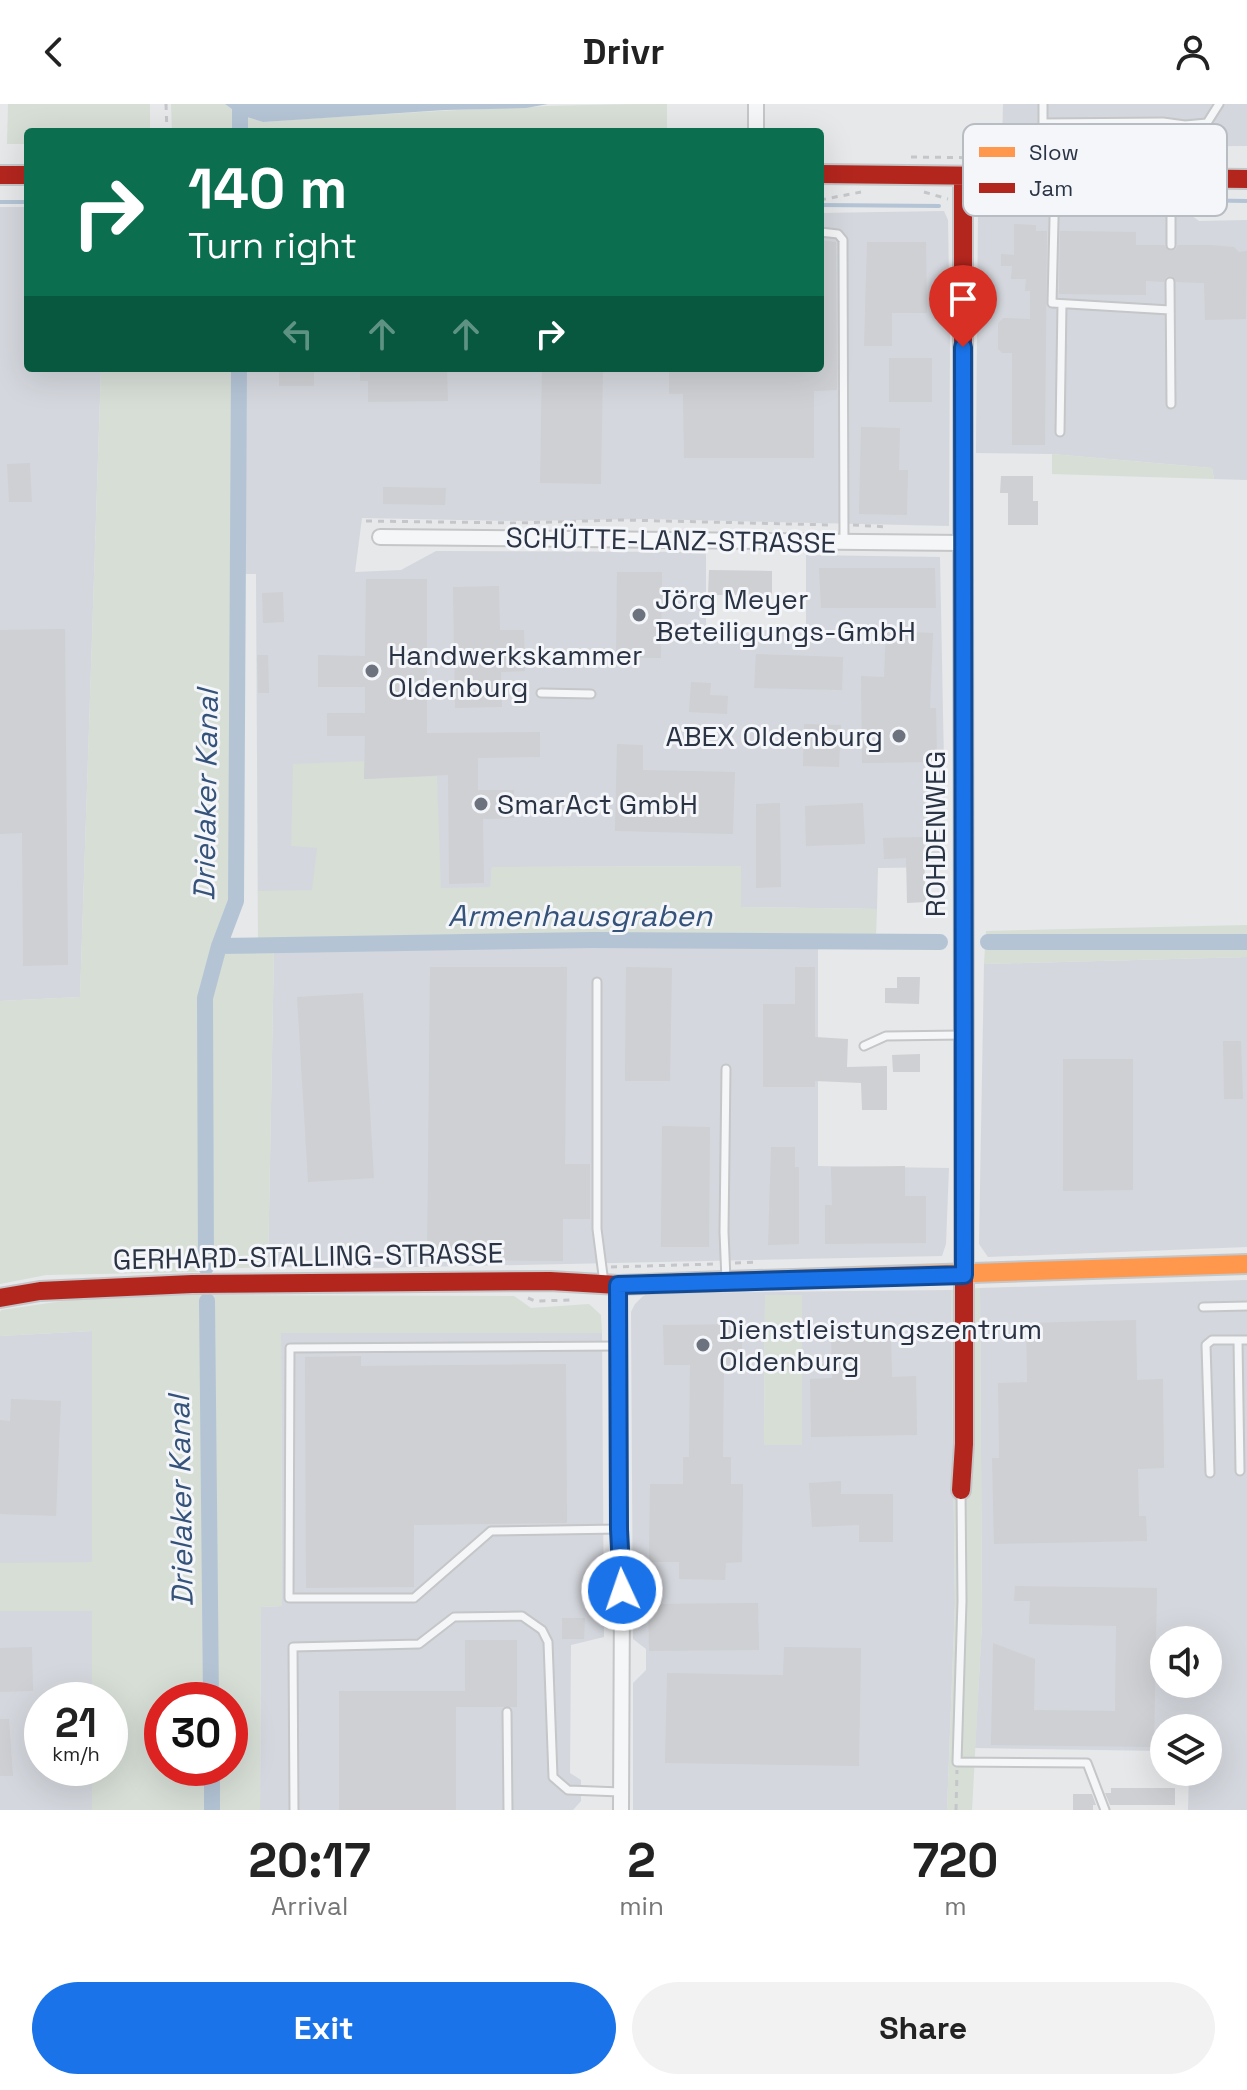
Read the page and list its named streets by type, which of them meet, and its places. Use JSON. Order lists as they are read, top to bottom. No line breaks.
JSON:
{"streets":{"street":["SCHÜTTE-LANZ-STRASSE","ROHDENWEG","GERHARD-STALLING-STRASSE"]},"crossings":[["SCHÜTTE-LANZ-STRASSE","ROHDENWEG"],["ROHDENWEG","GERHARD-STALLING-STRASSE"]],"water":["Drielaker Kanal","Armenhausgraben"],"places":["Jörg Meyer Beteiligungs-GmbH","Handwerkskammer Oldenburg","ABEX Oldenburg","SmarAct GmbH","Dienstleistungszentrum Oldenburg"],"legend":["Slow","Jam"],"page":{"header":"Drivr","turn":["140 m","Turn right"],"speed":"21 km/h","limit":"30","eta":["20:17","Arrival","2","min","720","m"],"buttons":["Exit","Share"]}}
